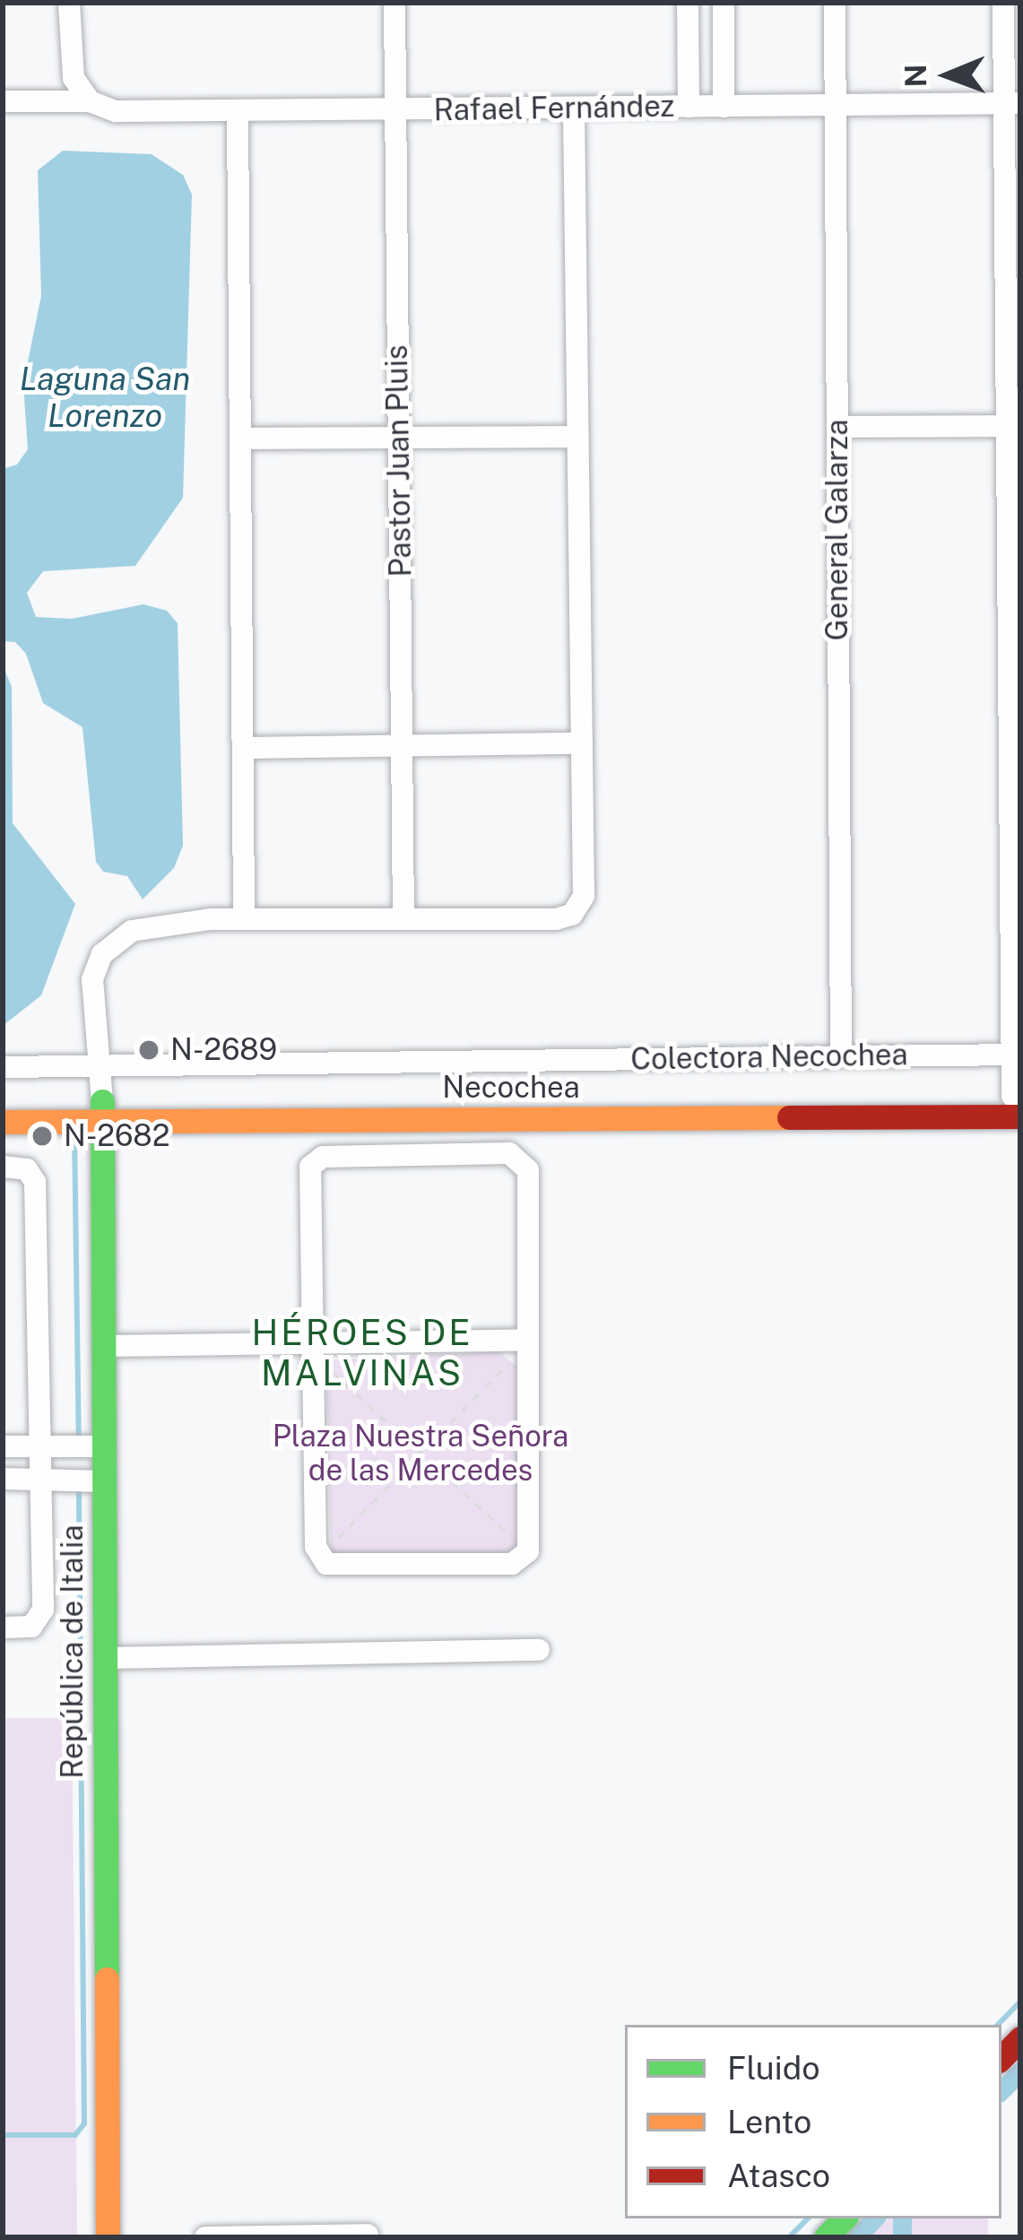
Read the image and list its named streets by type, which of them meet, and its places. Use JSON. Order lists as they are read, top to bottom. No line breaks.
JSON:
{"streets":{"main road":["Necochea","República de Italia"],"street":["Rafael Fernández","Pastor Juan Pluis","General Galarza","Colectora Necochea"]},"crossings":[["Rafael Fernández","Pastor Juan Pluis"],["Rafael Fernández","General Galarza"],["Pastor Juan Pluis","República de Italia"],["General Galarza","Colectora Necochea"],["Colectora Necochea","República de Italia"],["Necochea","República de Italia"]],"districts":["HÉROES DE MALVINAS"],"water":["Laguna San Lorenzo"],"parks":["Plaza Nuestra Señora de las Mercedes"],"places":["N-2689","N-2682"],"legend":["Fluido","Lento","Atasco"],"north":"left"}
